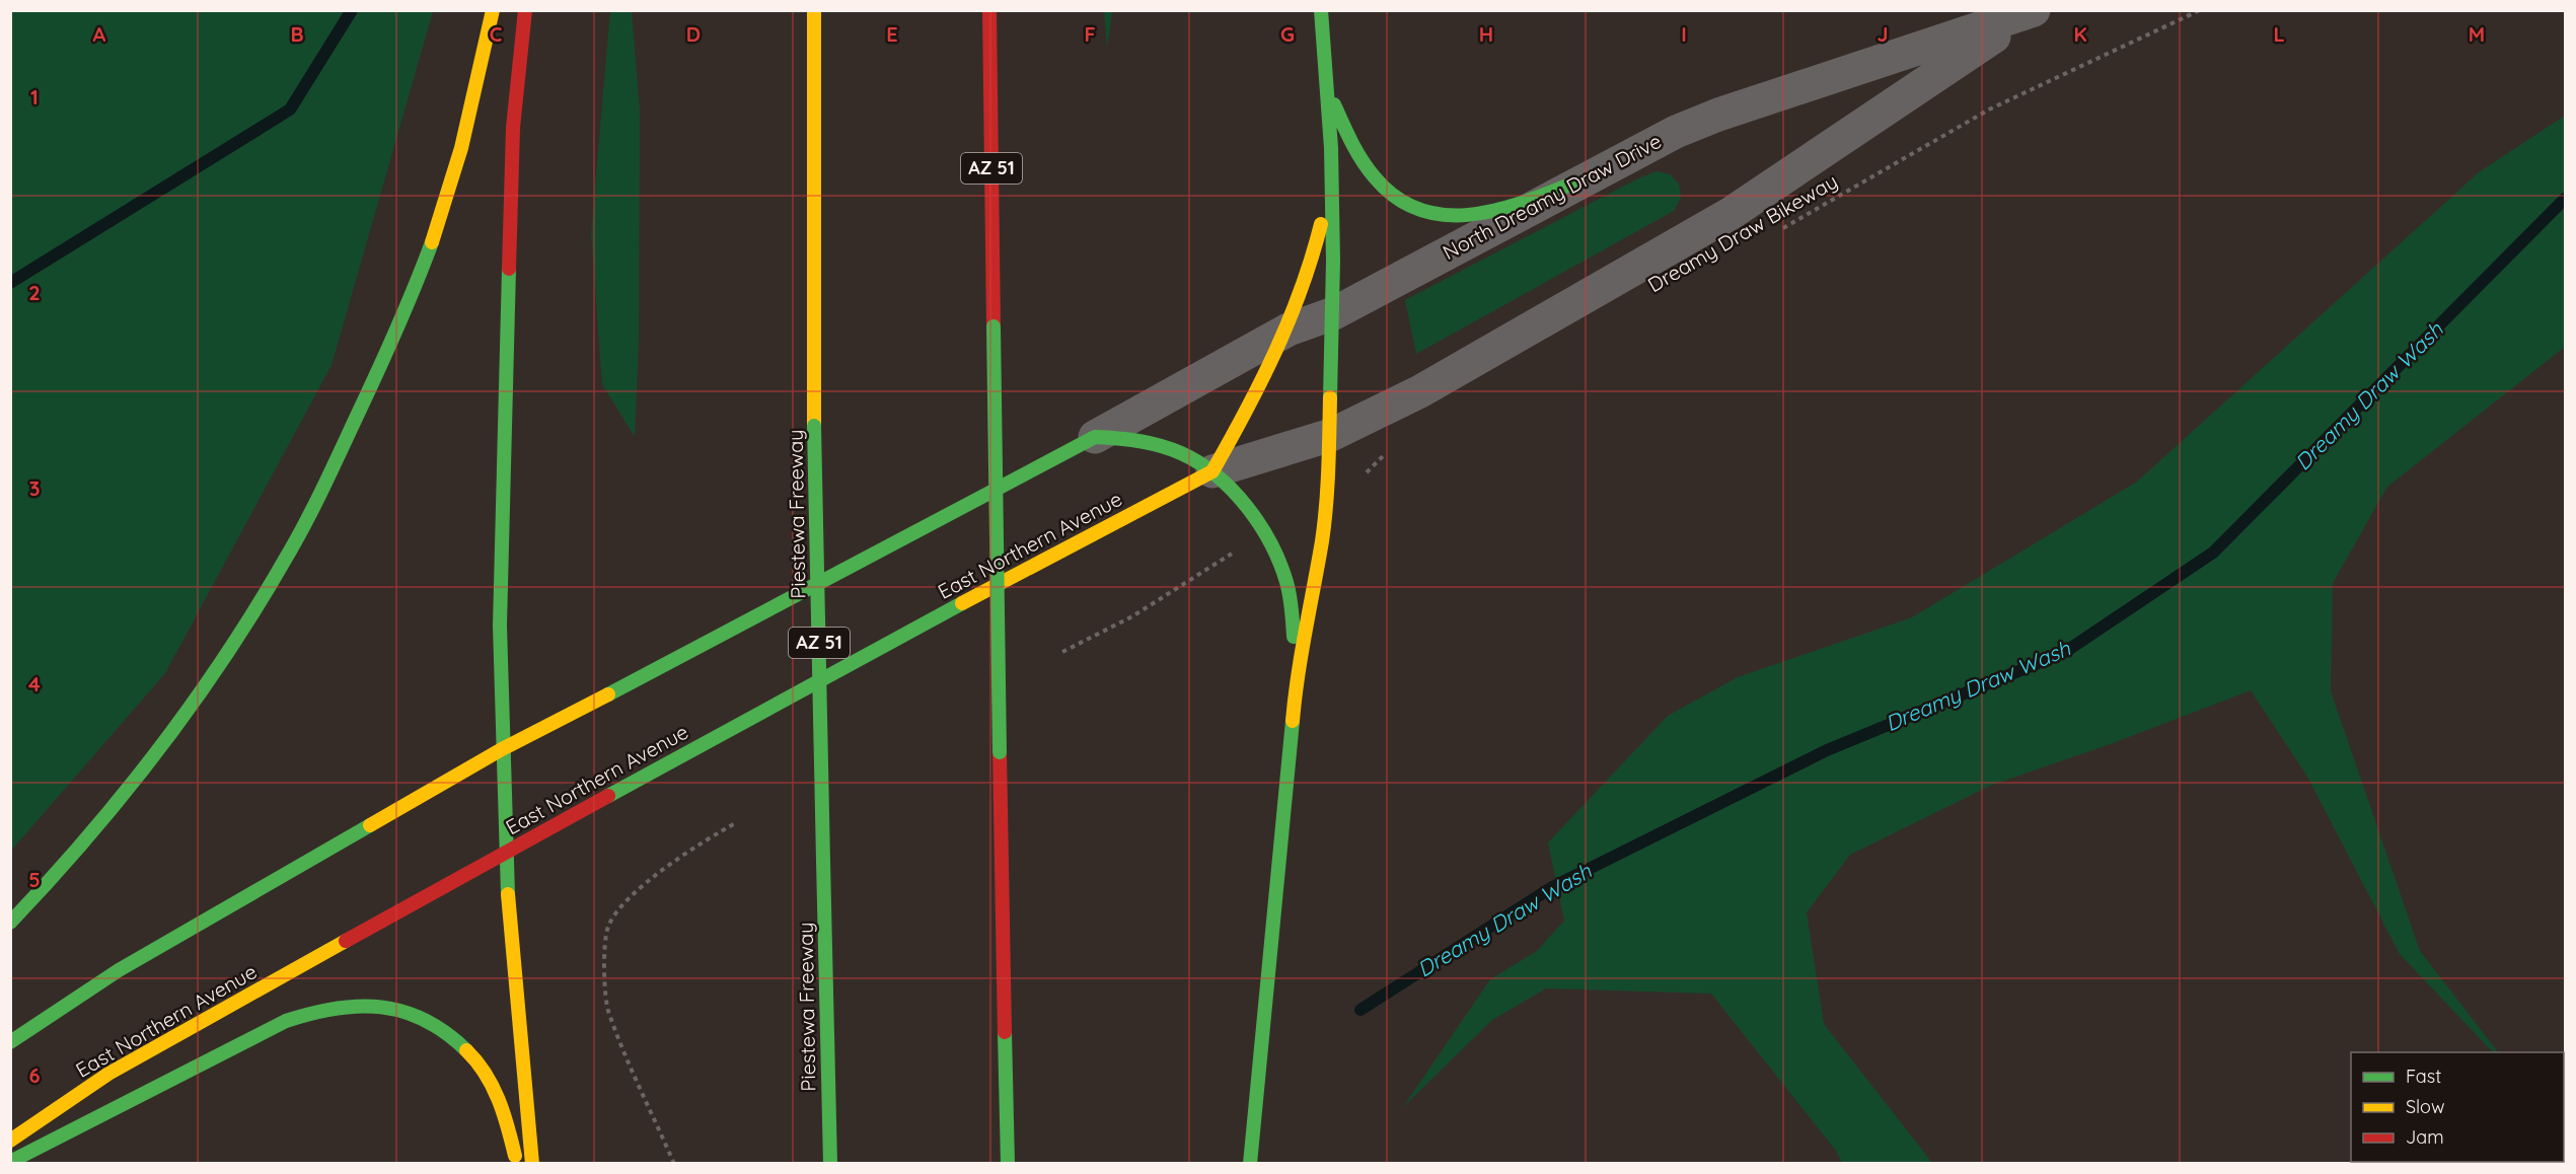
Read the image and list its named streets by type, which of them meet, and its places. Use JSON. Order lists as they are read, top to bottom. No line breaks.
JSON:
{"streets":{"main road":["AZ 51","Piestewa Freeway","East Northern Avenue"],"street":["North Dreamy Draw Drive"],"path":["Dreamy Draw Bikeway"]},"crossings":[["North Dreamy Draw Drive","East Northern Avenue"]],"water":["Dreamy Draw Wash"],"legend":["Fast","Slow","Jam"],"grid":{"columns":["A","B","C","D","E","F","G","H","I","J","K","L","M"],"rows":["1","2","3","4","5","6"]}}
